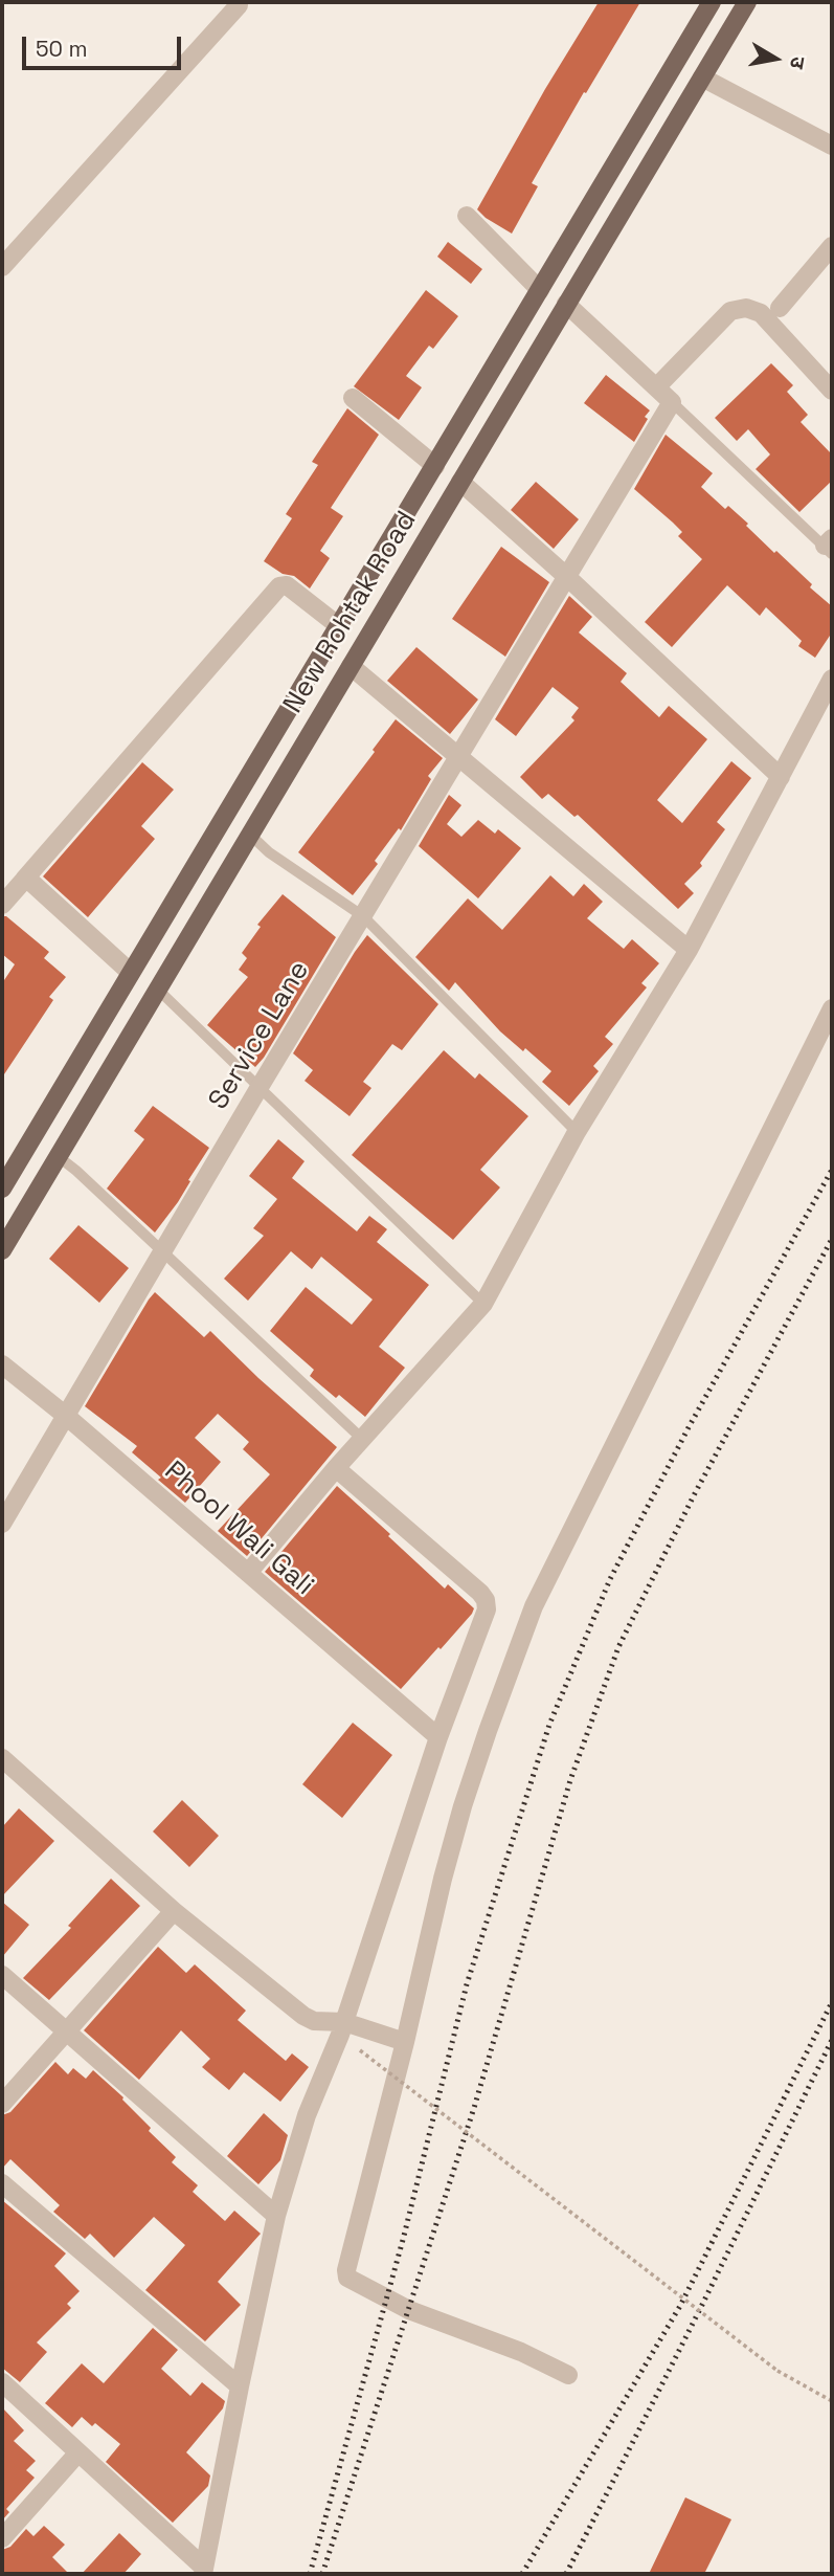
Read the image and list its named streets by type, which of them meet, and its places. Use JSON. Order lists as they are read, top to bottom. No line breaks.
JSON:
{"streets":{"main road":["New Rohtak Road"],"street":["Service Lane","Phool Wali Gali"]},"crossings":[["Service Lane","Phool Wali Gali"]],"scale_bar":"50 m","north":"right"}
